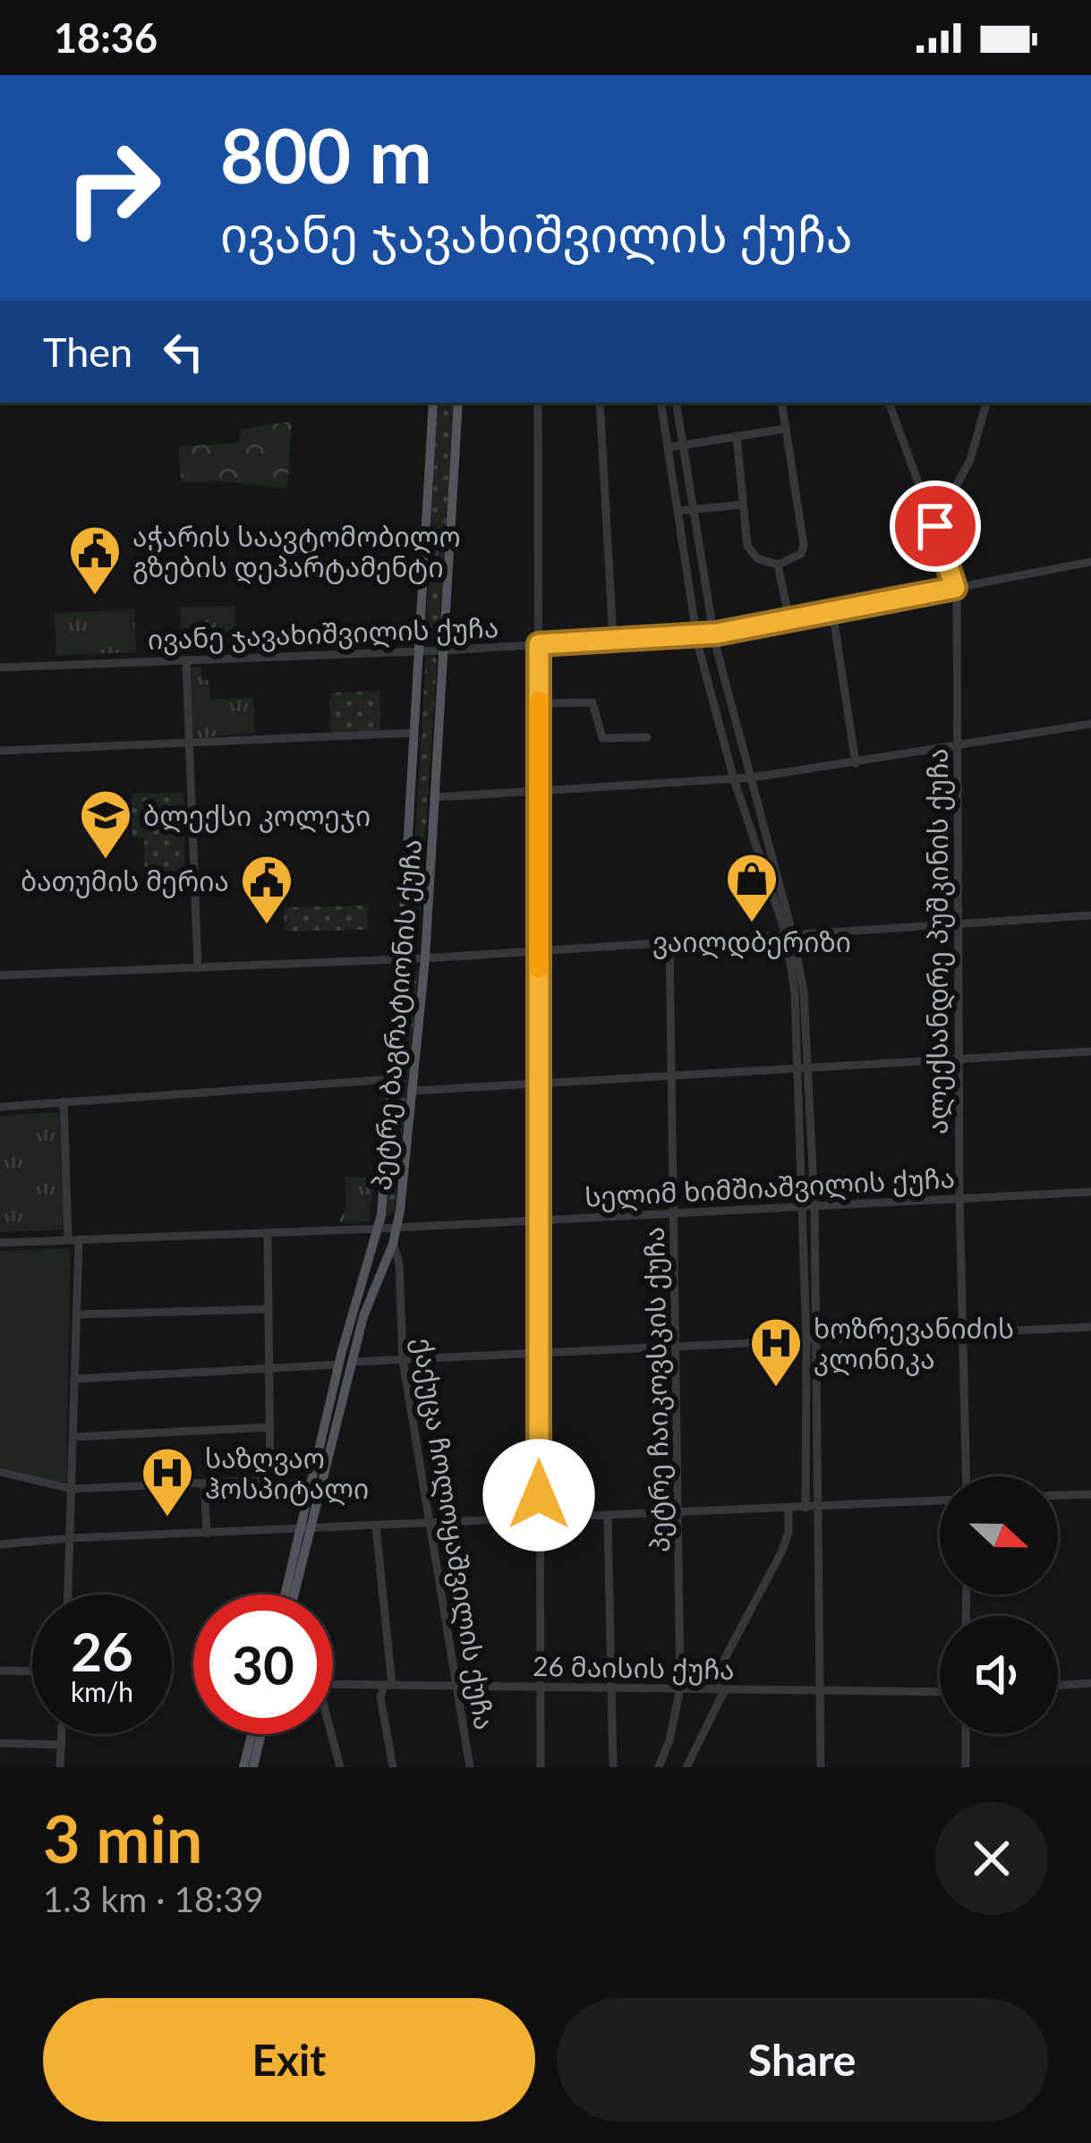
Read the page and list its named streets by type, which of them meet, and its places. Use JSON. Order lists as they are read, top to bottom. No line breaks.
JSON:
{"streets":{"main road":["პეტრე ბაგრატიონის ქუჩა"],"street":["ივანე ჯავახიშვილის ქუჩა","ალექსანდრე პუშკინის ქუჩა","სელიმ ხიმშიაშვილის ქუჩა","პეტრე ჩაიკოვსკის ქუჩა","ქაქუცა ჩოლოყაშვილის ქუჩა","26 მაისის ქუჩა"]},"crossings":[["ივანე ჯავახიშვილის ქუჩა","ალექსანდრე პუშკინის ქუჩა"],["ივანე ჯავახიშვილის ქუჩა","პეტრე ბაგრატიონის ქუჩა"],["ალექსანდრე პუშკინის ქუჩა","სელიმ ხიმშიაშვილის ქუჩა"],["პეტრე ბაგრატიონის ქუჩა","სელიმ ხიმშიაშვილის ქუჩა"],["პეტრე ბაგრატიონის ქუჩა","ქაქუცა ჩოლოყაშვილის ქუჩა"],["სელიმ ხიმშიაშვილის ქუჩა","პეტრე ჩაიკოვსკის ქუჩა"],["პეტრე ჩაიკოვსკის ქუჩა","26 მაისის ქუჩა"],["ქაქუცა ჩოლოყაშვილის ქუჩა","26 მაისის ქუჩა"]],"places":{"public building":["აჭარის საავტომობილო გზების დეპარტამენტი","ბათუმის მერია"],"school or university":["ბლექსი კოლეჯი"],"shop":["ვაილდბერიზი"],"hospital":["ხოზრევანიძის კლინიკა","საზღვაო ჰოსპიტალი"]},"north":"right","page":{"status":"18:36","turn":["800 m","ივანე ჯავახიშვილის ქუჩა"],"then":"Then","speed":"26 km/h","limit":"30","heading":["3 min","1.3 km · 18:39"],"buttons":["Exit","Share"]}}
